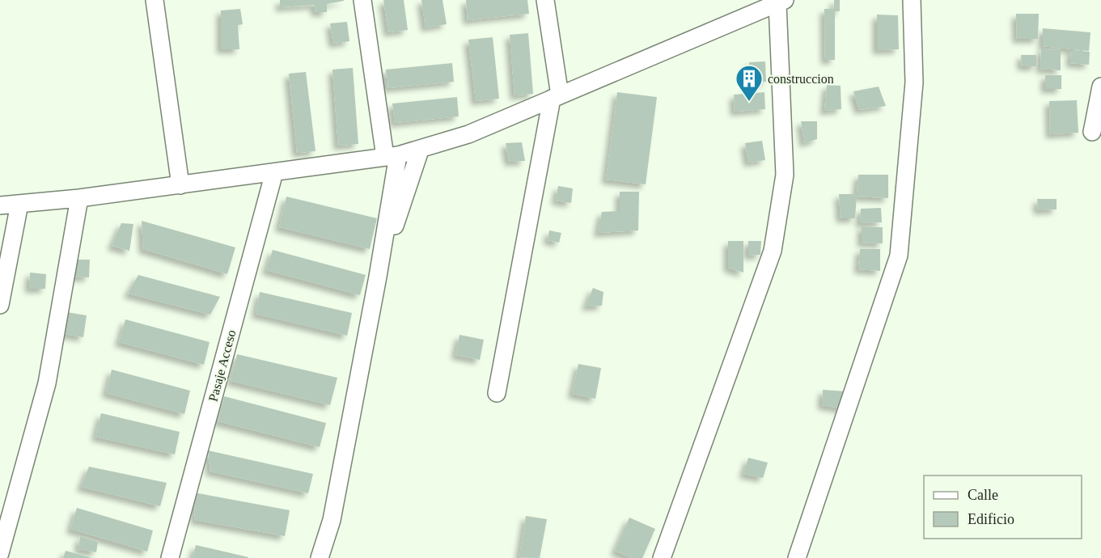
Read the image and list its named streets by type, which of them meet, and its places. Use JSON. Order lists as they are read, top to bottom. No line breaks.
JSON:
{"streets":{"street":["Pasaje Acceso"]},"places":{"building":["construccion"]},"legend":["Calle","Edificio"]}
